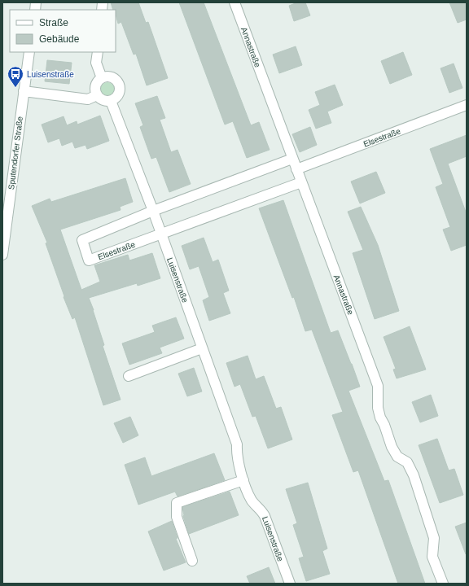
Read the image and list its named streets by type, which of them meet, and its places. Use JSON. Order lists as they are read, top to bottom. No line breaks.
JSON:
{"streets":{"street":["Annastraße","Elsestraße","Sputendorfer Straße","Luisenstraße"]},"crossings":[["Annastraße","Elsestraße"],["Elsestraße","Luisenstraße"]],"places":{"bus stop":["Luisenstraße"]},"legend":["Straße","Gebäude"]}
